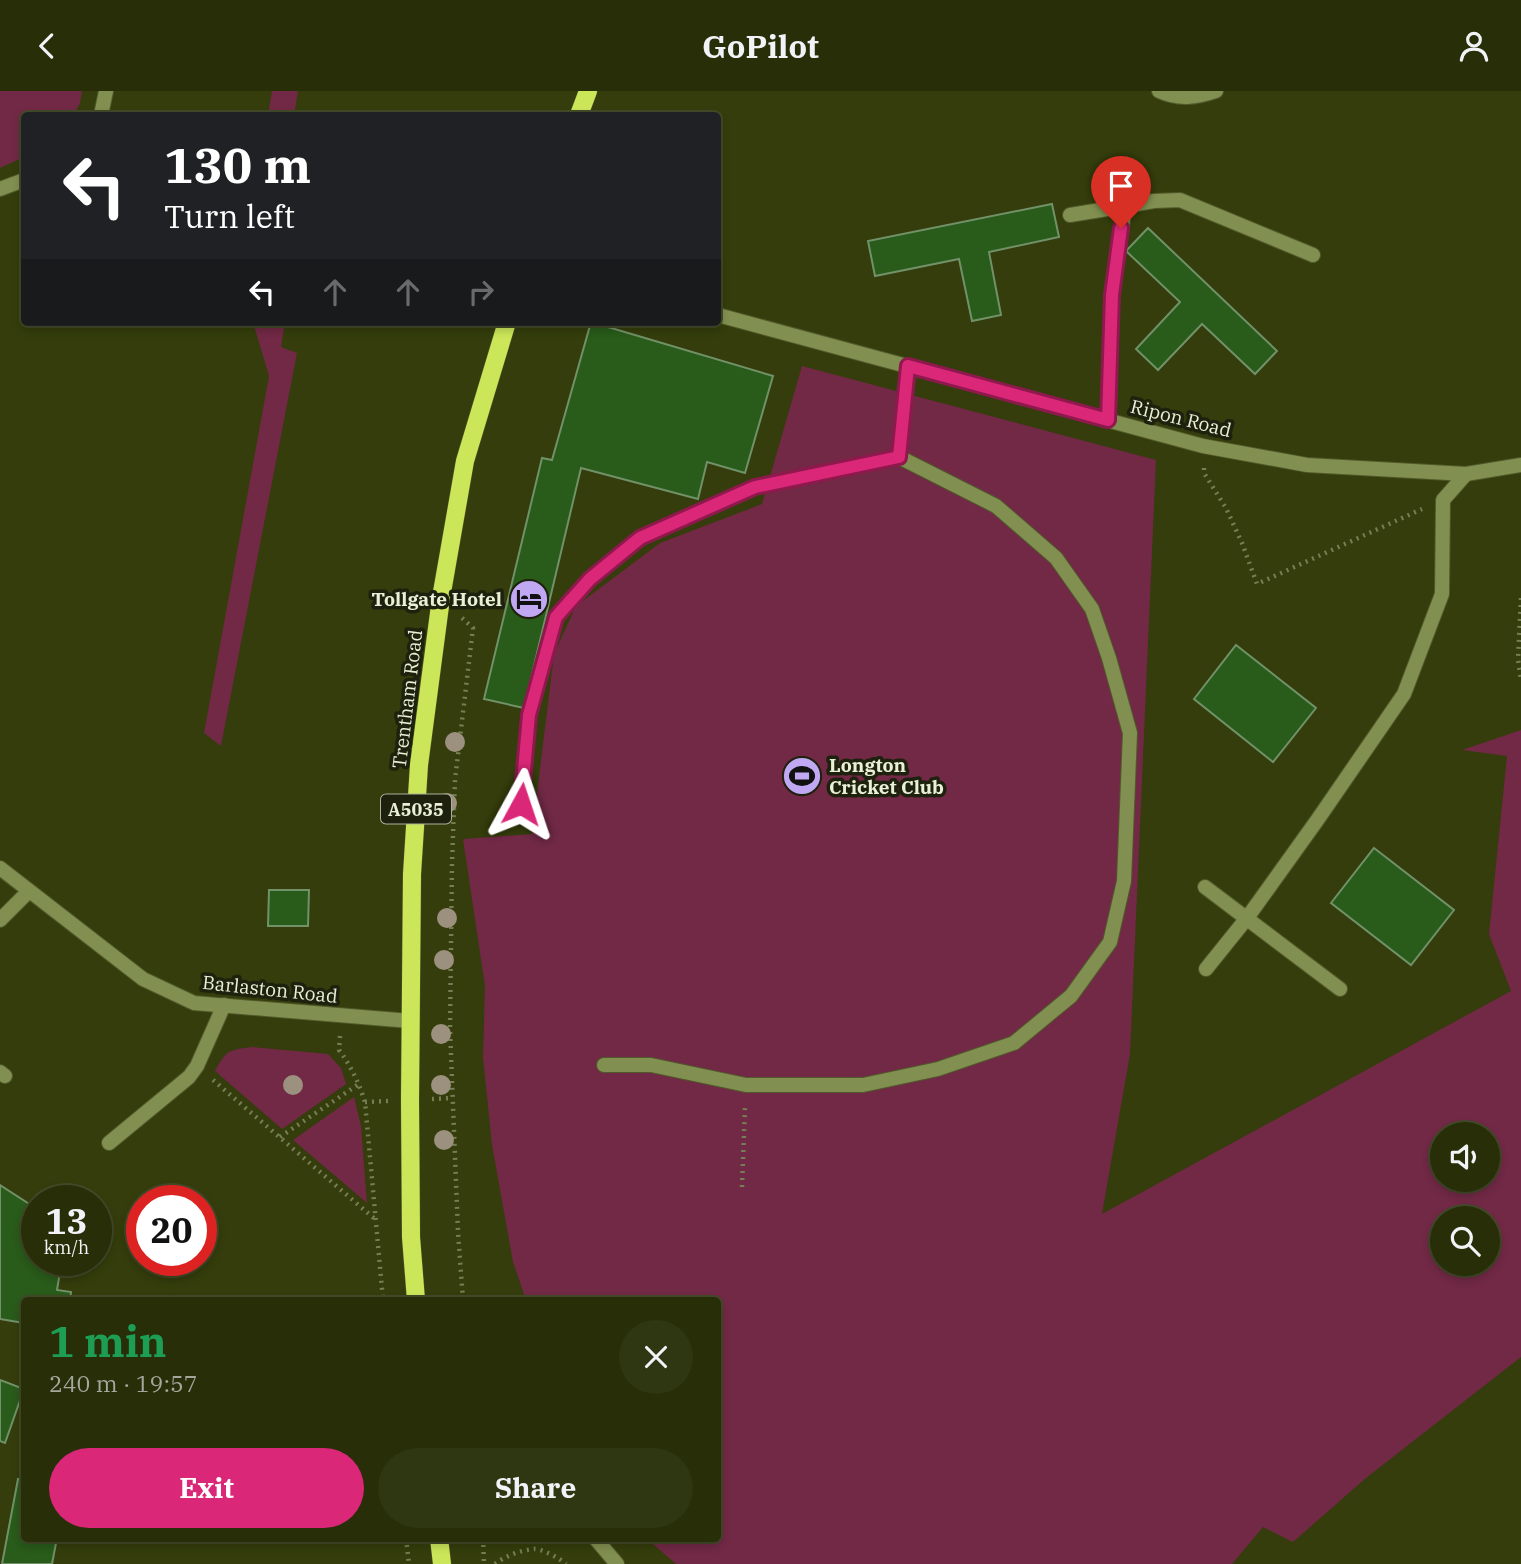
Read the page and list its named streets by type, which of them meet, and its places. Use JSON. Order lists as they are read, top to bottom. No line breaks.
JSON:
{"streets":{"main road":["Trentham Road","A5035"],"street":["Ripon Road","Barlaston Road"]},"crossings":[["Trentham Road","Barlaston Road"]],"places":{"hotel":["Tollgate Hotel"],"sports":["Longton Cricket Club"]},"page":{"header":"GoPilot","turn":["130 m","Turn left"],"speed":"13 km/h","limit":"20","heading":["1 min","240 m · 19:57"],"buttons":["Exit","Share"]}}
